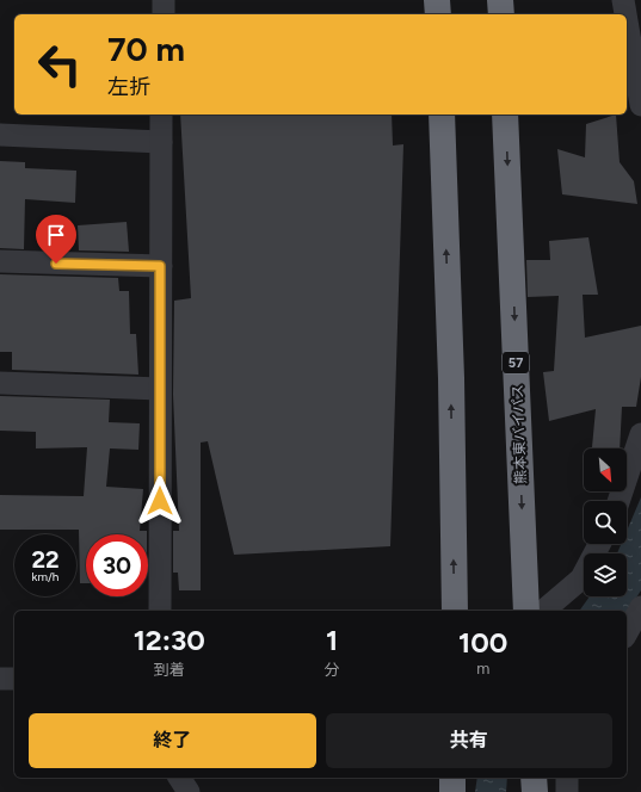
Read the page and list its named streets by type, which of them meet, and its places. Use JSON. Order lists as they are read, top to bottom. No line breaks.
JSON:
{"streets":{"highway":["57","熊本東バイパス"]},"north":"bottom right","page":{"turn":["70 m","左折"],"speed":"22 km/h","limit":"30","eta":["12:30","到着","1","分","100","m"],"buttons":["終了","共有"]}}
